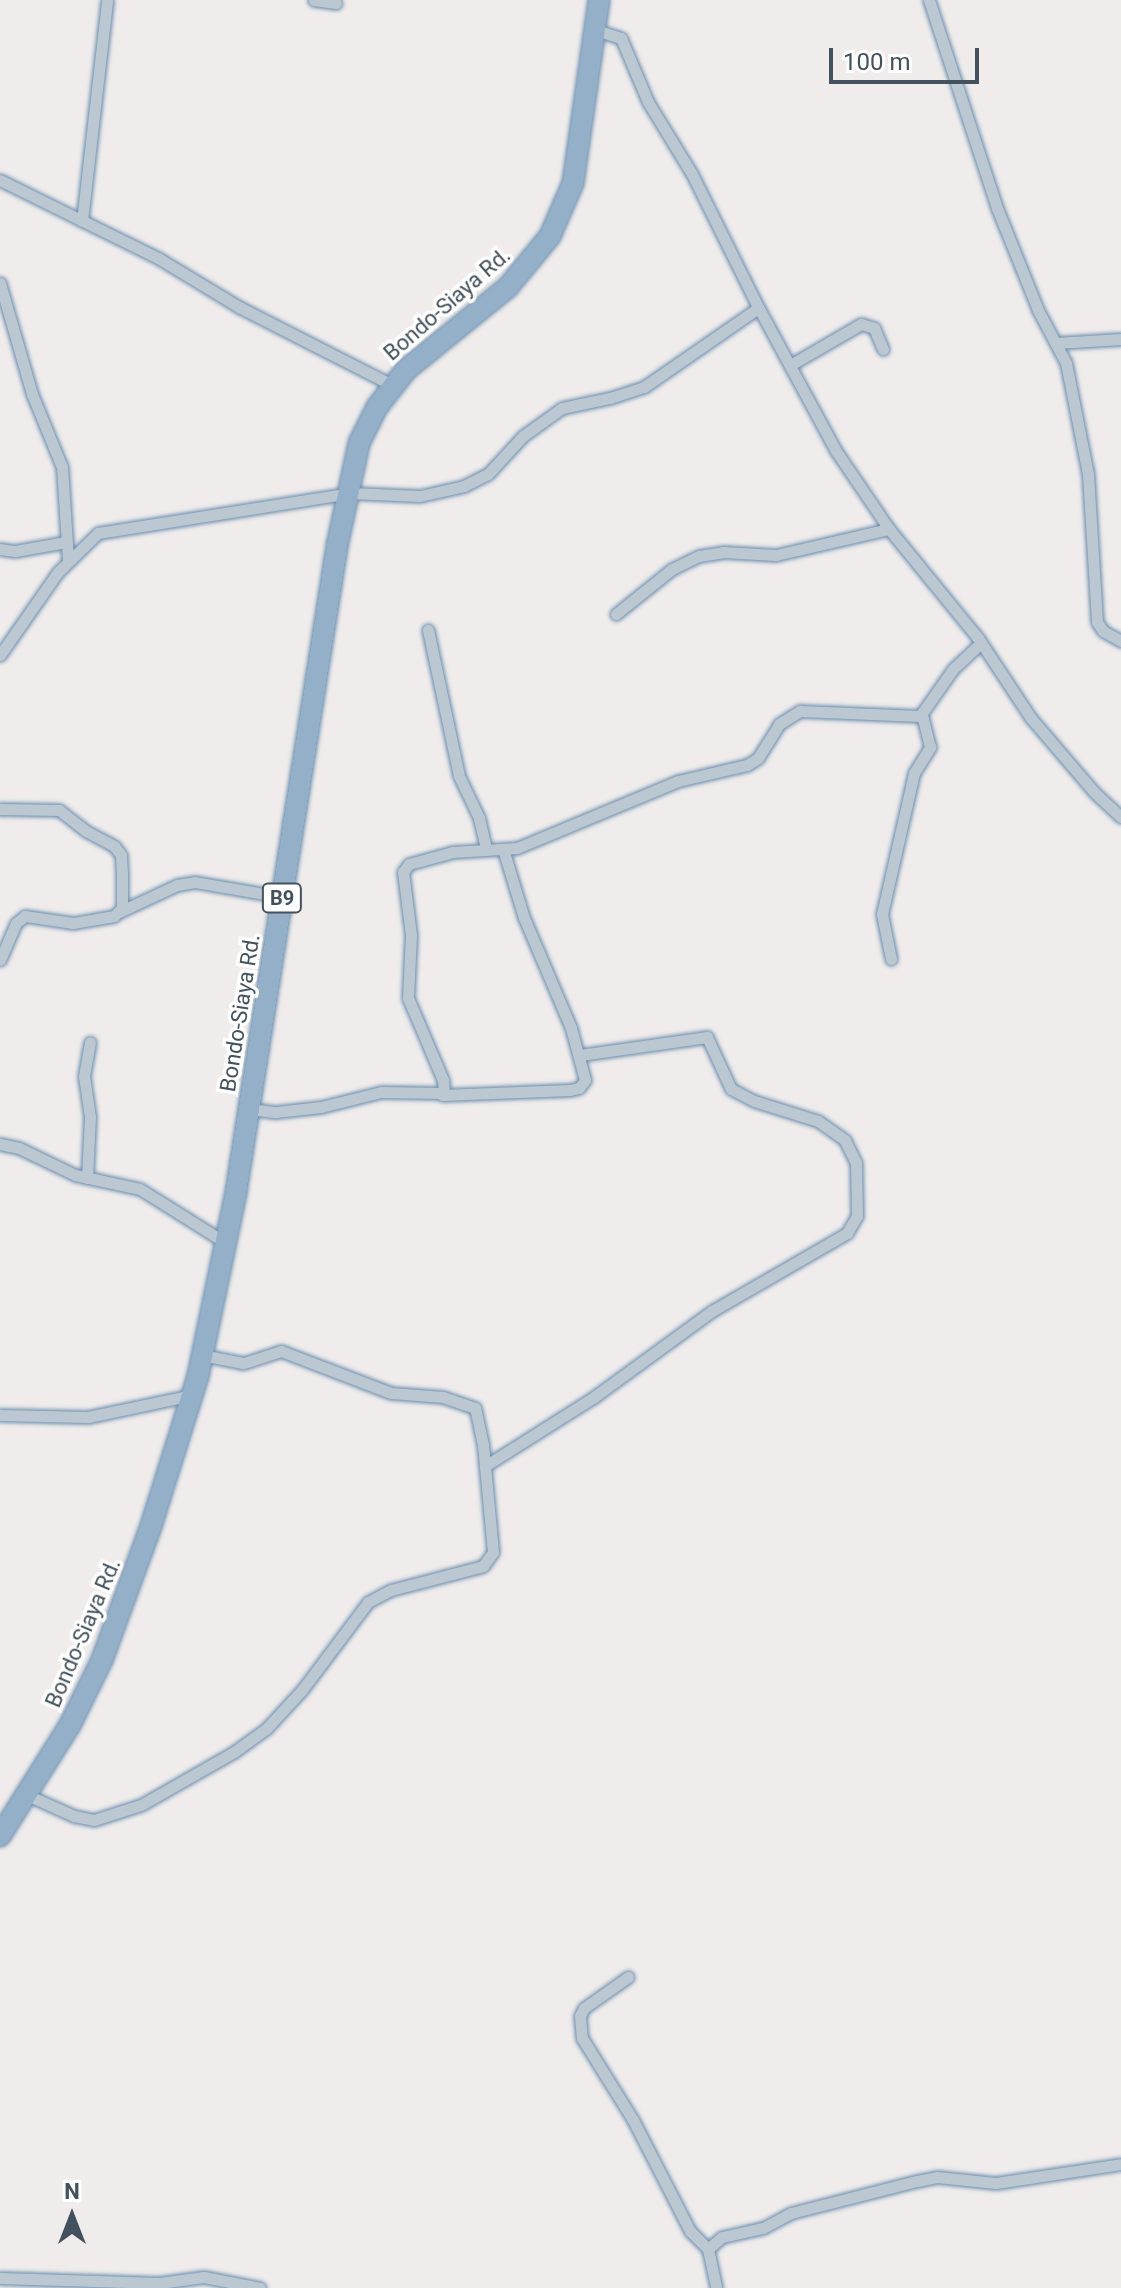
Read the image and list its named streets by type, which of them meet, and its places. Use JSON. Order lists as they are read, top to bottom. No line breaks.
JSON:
{"streets":{"highway":["Bondo-Siaya Rd.","B9"]},"scale_bar":"100 m","north":"top"}
